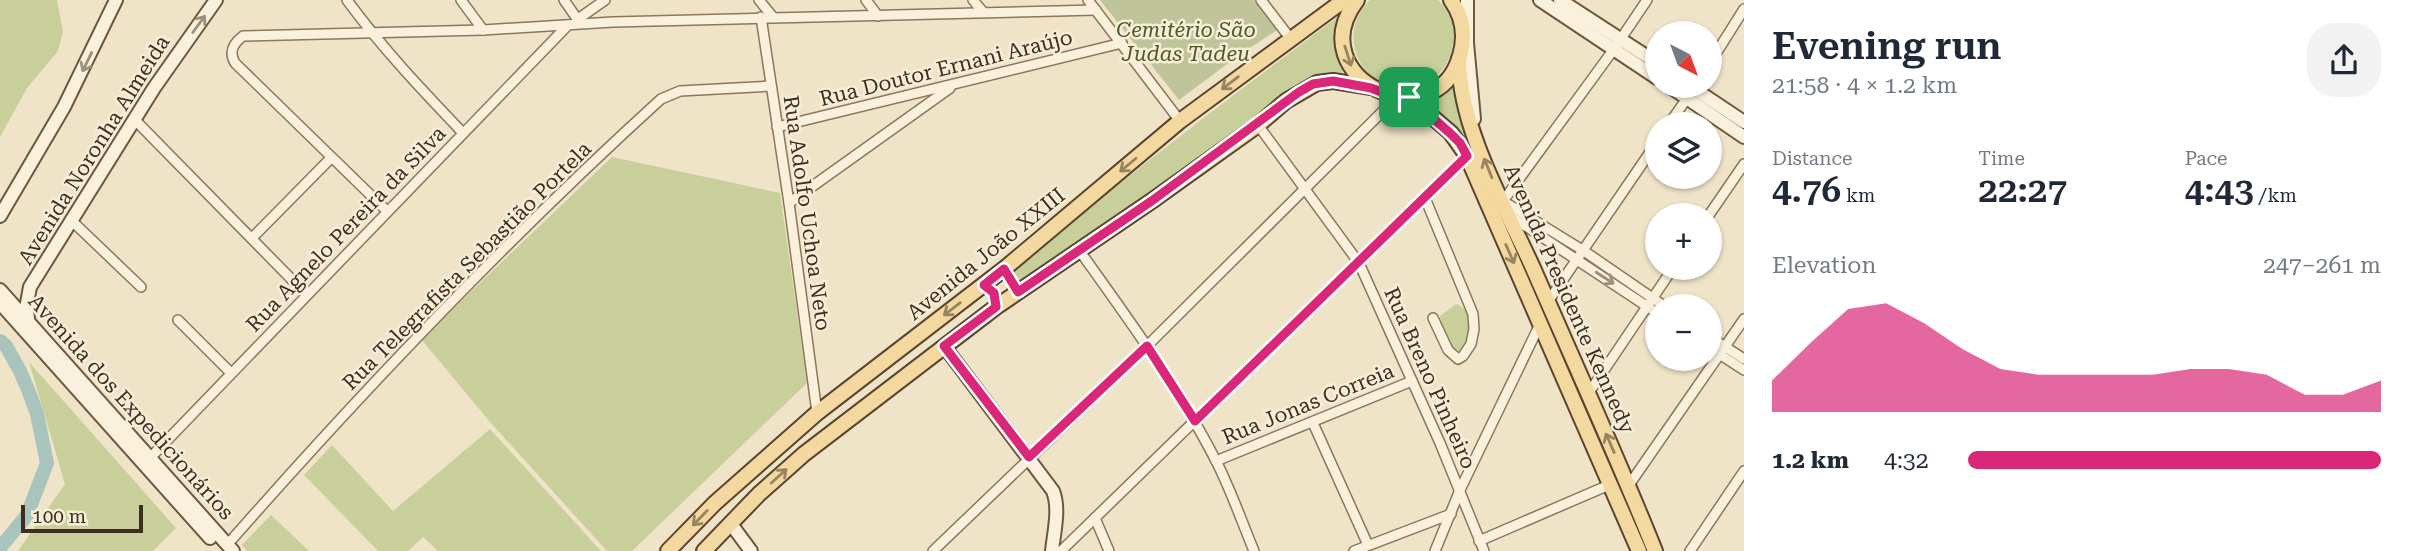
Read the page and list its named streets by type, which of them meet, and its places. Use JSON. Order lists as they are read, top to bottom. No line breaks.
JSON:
{"streets":{"main road":["Avenida Noronha Almeida","Avenida João XXIII","Avenida Presidente Kennedy","Avenida dos Expedicionários"],"street":["Rua Doutor Ernani Araújo","Rua Adolfo Uchoa Neto","Rua Agnelo Pereira da Silva","Rua Telegrafista Sebastião Portela","Rua Breno Pinheiro","Rua Jonas Correia"]},"crossings":[["Rua Doutor Ernani Araújo","Rua Adolfo Uchoa Neto"],["Rua Adolfo Uchoa Neto","Avenida João XXIII"],["Rua Adolfo Uchoa Neto","Rua Telegrafista Sebastião Portela"],["Rua Agnelo Pereira da Silva","Avenida dos Expedicionários"],["Rua Telegrafista Sebastião Portela","Avenida dos Expedicionários"],["Rua Breno Pinheiro","Rua Jonas Correia"]],"parks":["Cemitério São Judas Tadeu"],"scale_bar":"100 m","north":"bottom right","page":{"heading":["Evening run","21:58 · 4 × 1.2 km"],"map_buttons":["+","−"],"stats":[["Distance","4.76 km"],["Time","22:27"],["Pace","4:43 /km"]],"chart":["Elevation","247–261 m"],"list":[{"name":"1.2 km","note":"4:32"}],"scale":"100 m"}}
